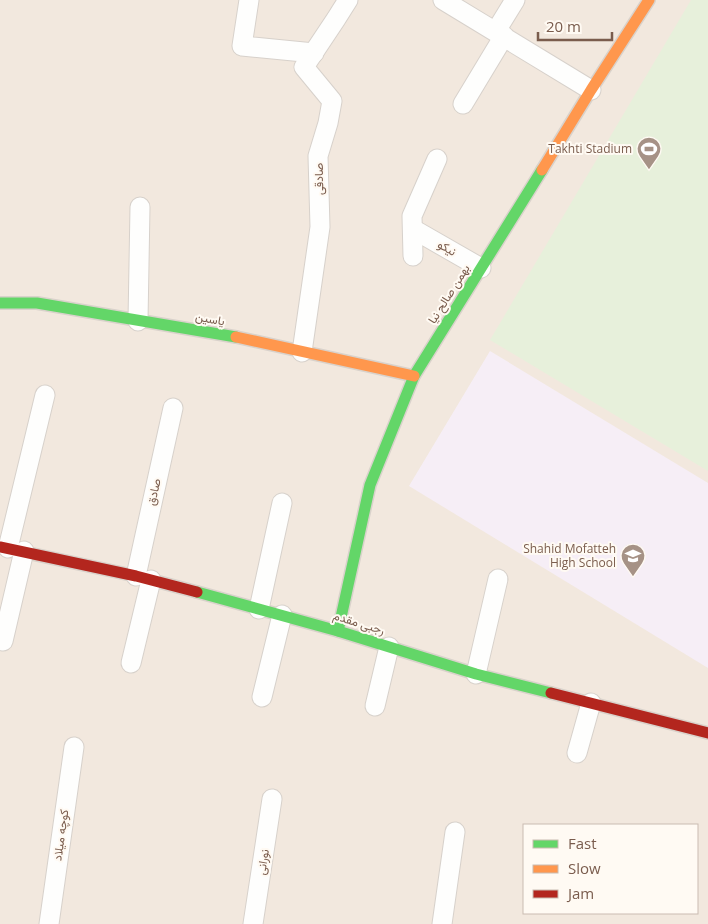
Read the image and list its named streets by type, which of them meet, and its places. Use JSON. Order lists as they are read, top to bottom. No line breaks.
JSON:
{"streets":{"street":["صادقی","نیکو","بهمن صالح نیا","یاسین","صادق","رجبی مقدم","کوچه میلاد","نورانی"]},"crossings":[["صادقی","یاسین"],["نیکو","بهمن صالح نیا"],["بهمن صالح نیا","یاسین"],["بهمن صالح نیا","رجبی مقدم"],["صادق","رجبی مقدم"]],"places":{"sports":["Takhti Stadium"],"school or university":["Shahid Mofatteh High School"]},"legend":["Fast","Slow","Jam"],"scale_bar":"20 m"}
